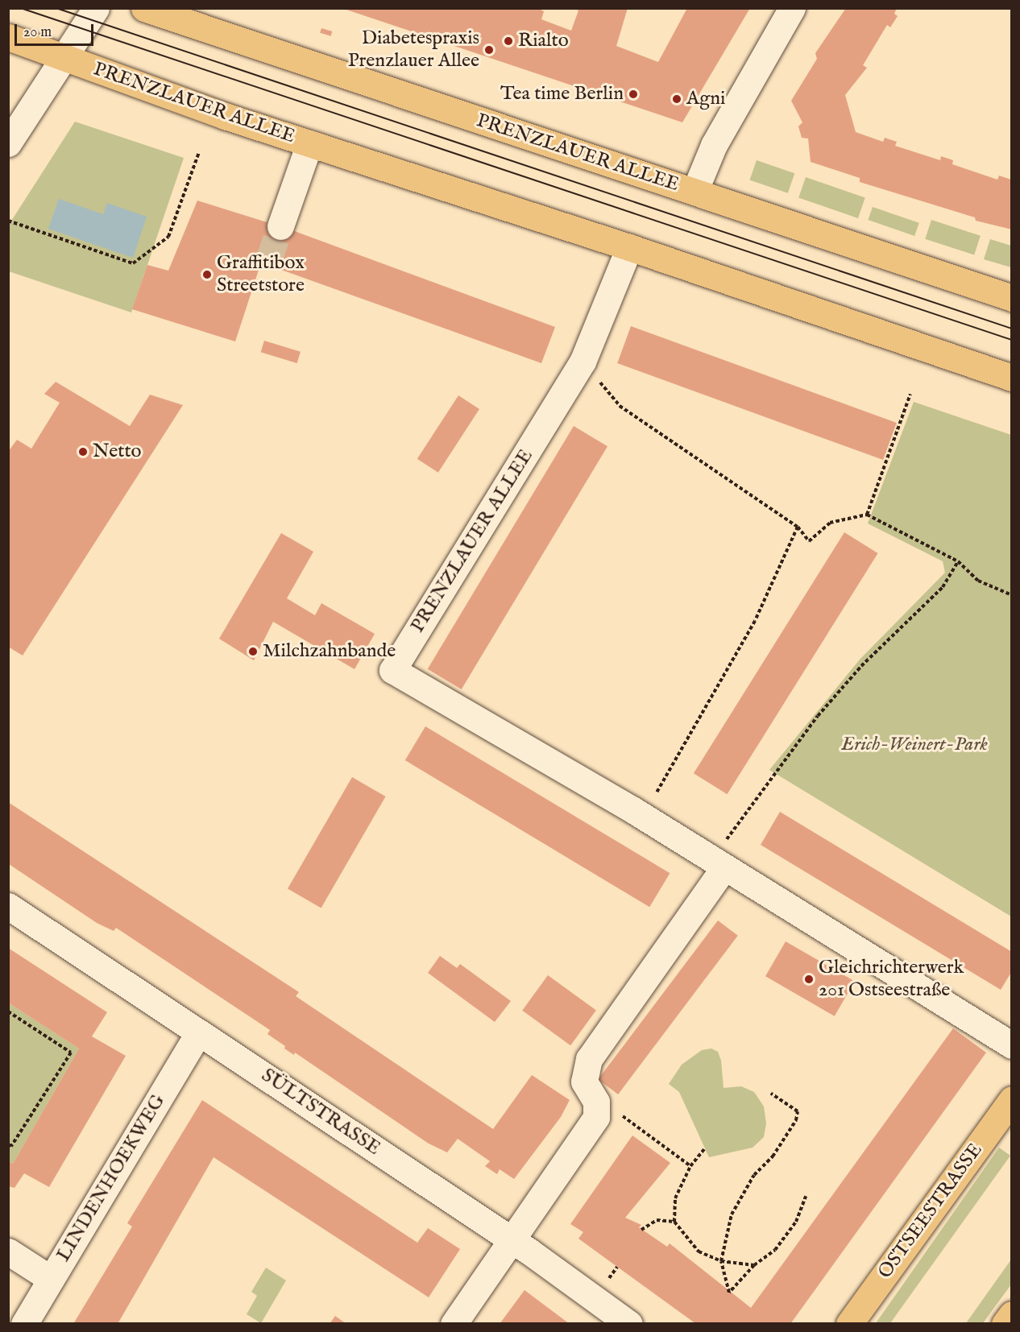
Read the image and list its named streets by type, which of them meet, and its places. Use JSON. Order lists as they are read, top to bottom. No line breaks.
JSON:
{"streets":{"main road":["PRENZLAUER ALLEE","OSTSEESTRASSE"],"street":["SÜLTSTRASSE","LINDENHOEKWEG"]},"crossings":[["SÜLTSTRASSE","LINDENHOEKWEG"]],"parks":["Erich-Weinert-Park"],"places":["Rialto","Diabetespraxis Prenzlauer Allee","Tea time Berlin","Agni","Graffitibox Streetstore","Netto","Milchzahnbande","Gleichrichterwerk 201 Ostseestraße"],"scale_bar":"20 m"}
